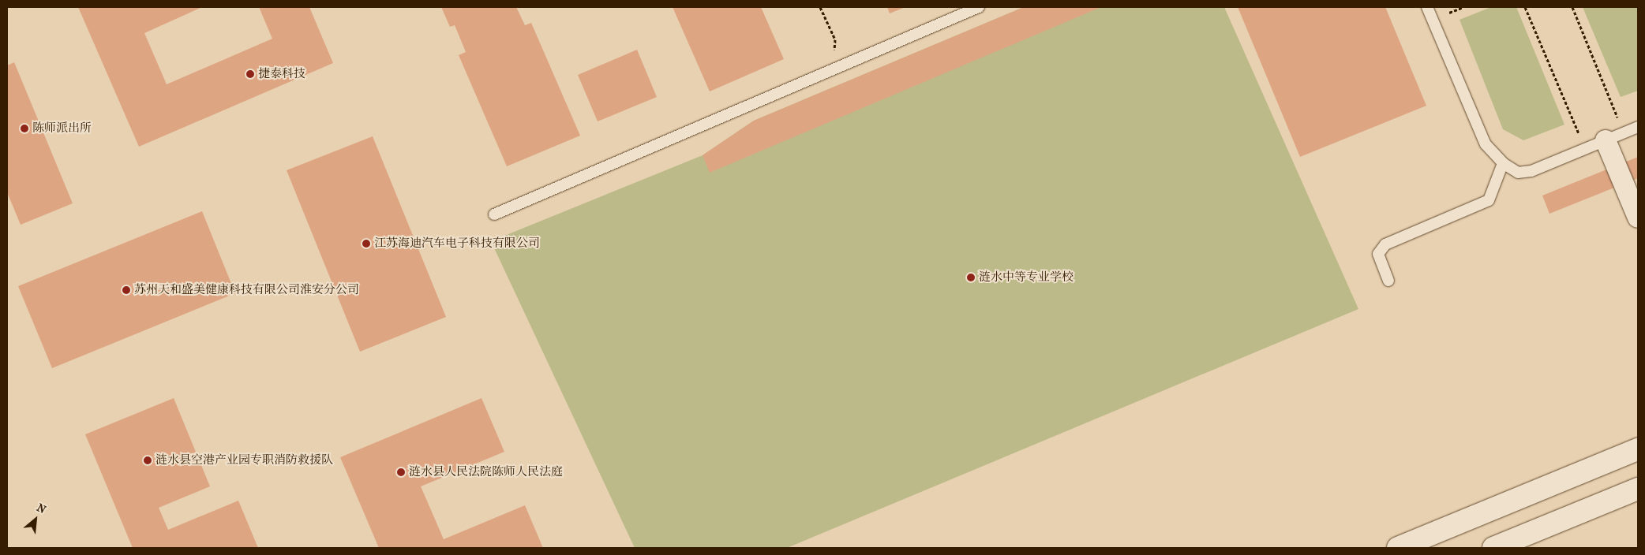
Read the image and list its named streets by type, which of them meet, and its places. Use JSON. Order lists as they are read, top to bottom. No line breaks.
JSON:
{"places":["捷泰科技","陈师派出所","江苏海迪汽车电子科技有限公司","涟水中等专业学校","苏州天和盛美健康科技有限公司淮安分公司","涟水县空港产业园专职消防救援队","涟水县人民法院陈师人民法庭"],"north":"top right"}
